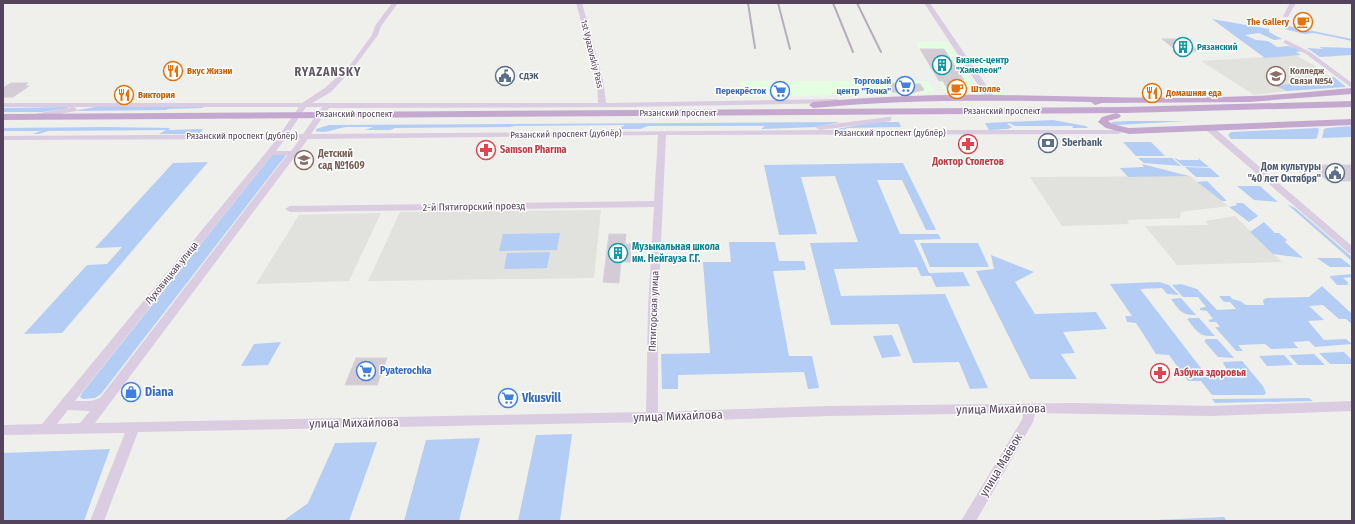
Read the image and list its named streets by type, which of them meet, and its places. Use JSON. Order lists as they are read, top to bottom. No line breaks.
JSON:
{"streets":{"main road":["Рязанский проспект","Рязанский проспект (дублёр)"],"street":["1st Vyazovskiy Pass","2-й Пятигорский проезд","Луховицкая улица","Пятигорская улица","улица Михайлова","улица Маёвок"]},"crossings":[["Рязанский проспект","Луховицкая улица"],["Рязанский проспект (дублёр)","Луховицкая улица"],["Рязанский проспект (дублёр)","Пятигорская улица"],["2-й Пятигорский проезд","Пятигорская улица"],["Луховицкая улица","улица Михайлова"],["Пятигорская улица","улица Михайлова"],["улица Михайлова","улица Маёвок"]],"districts":["RYAZANSKY"],"places":{"cafe":["The Gallery","Штолле"],"building":["Рязанский","Бизнес-центр \"Хамелеон\"","Музыкальная школа им. Нейгауза Г.Г."],"restaurant":["Вкус Жизни","Домашняя еда","Виктория"],"public building":["СДЭК","Дом культуры \"40 лет Октября\""],"school or university":["Колледж Связи №54","Детский сад №1609"],"supermarket":["Торговый центр \"Точка\"","Перекрёсток","Pyaterochka","Vkusvill"],"bank":["Sberbank"],"pharmacy":["Доктор Столетов","Samson Pharma","Азбука здоровья"],"shop":["Diana"]}}
